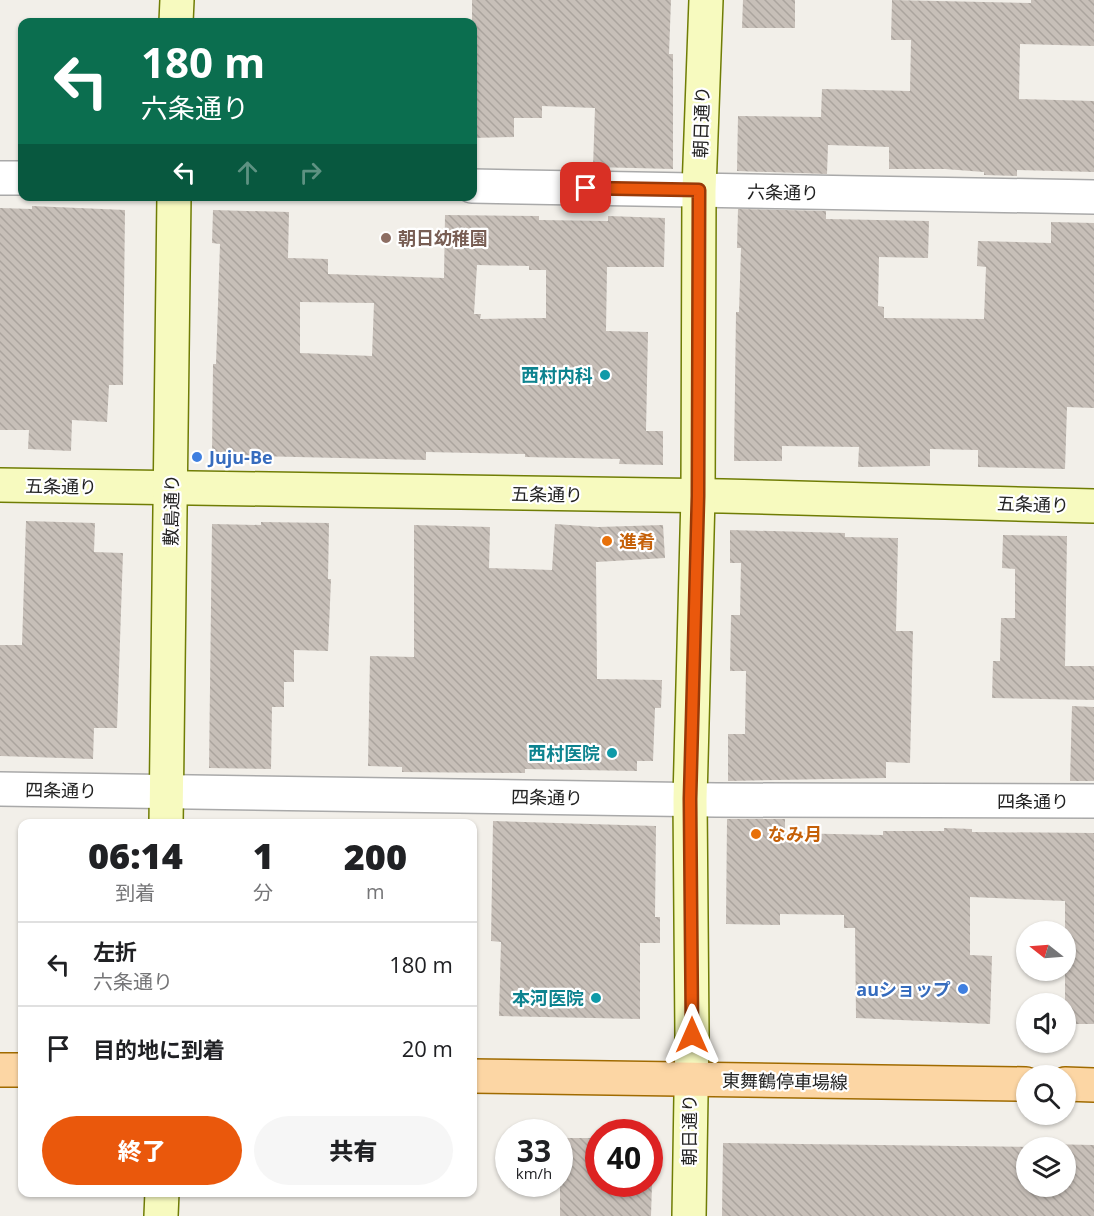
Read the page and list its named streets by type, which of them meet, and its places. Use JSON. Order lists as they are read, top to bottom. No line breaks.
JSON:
{"streets":{"main road":["東舞鶴停車場線"],"street":["朝日通り","六条通り","五条通り","敷島通り","四条通り"]},"crossings":[["朝日通り","六条通り"],["朝日通り","五条通り"],["朝日通り","四条通り"],["朝日通り","東舞鶴停車場線"],["五条通り","敷島通り"],["敷島通り","四条通り"]],"places":["朝日幼稚園","西村内科","Juju-Be","進肴","西村医院","なみ月","auショップ","本河医院"],"north":"left","page":{"turn":["180 m","六条通り"],"eta":["06:14","到着","1","分","200","m"],"list":[{"name":"左折","note":"六条通り","value":"180 m"},{"name":"目的地に到着","value":"20 m"}],"buttons":["終了","共有"],"speed":"33 km/h","limit":"40"}}
